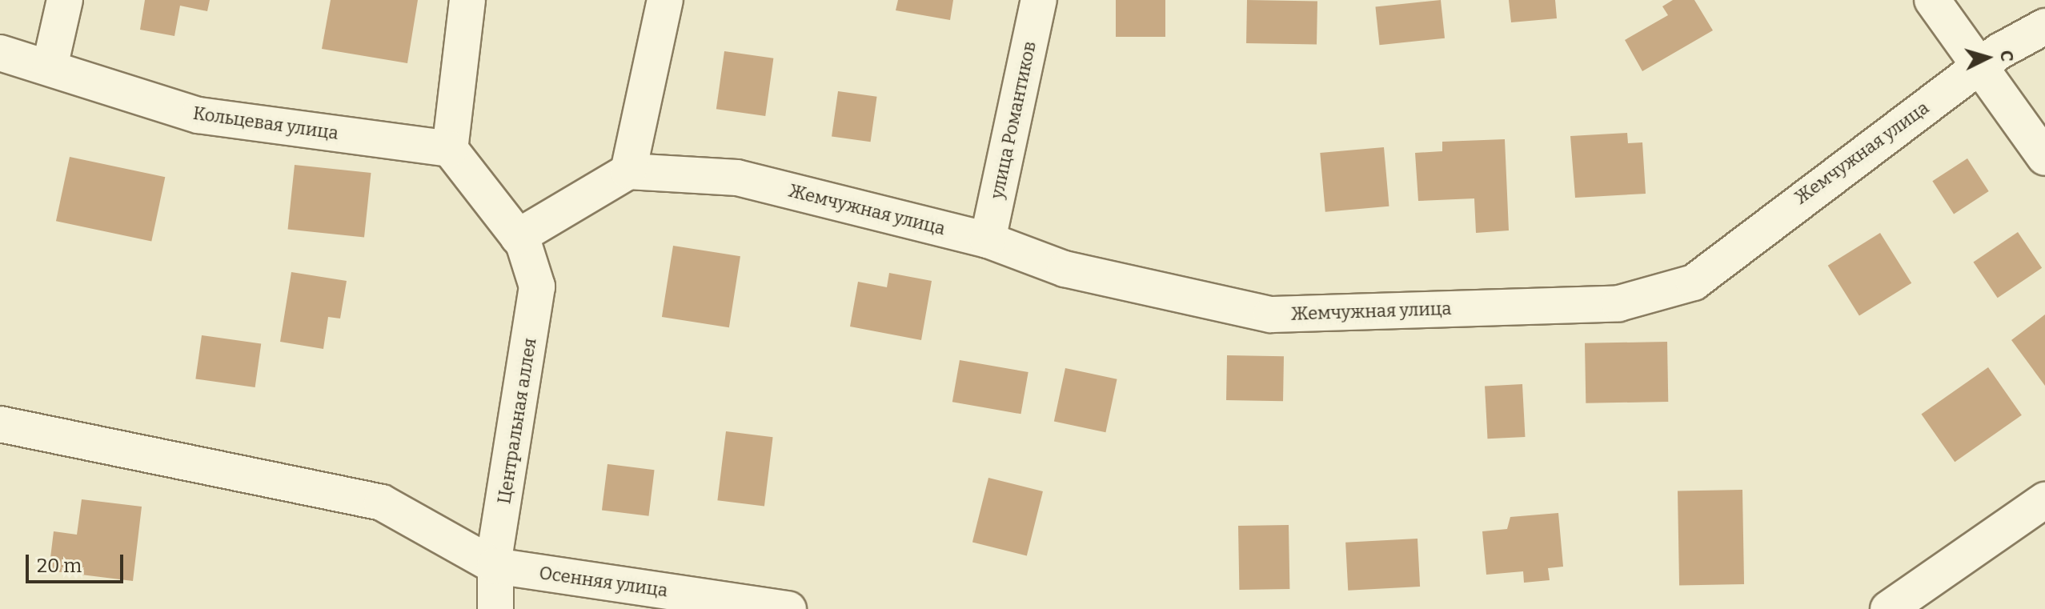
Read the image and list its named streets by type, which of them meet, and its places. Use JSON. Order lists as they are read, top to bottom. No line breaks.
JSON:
{"streets":{"street":["улица Романтиков","Кольцевая улица","Жемчужная улица","Центральная аллея","Осенняя улица"]},"crossings":[["улица Романтиков","Жемчужная улица"],["Кольцевая улица","Центральная аллея"],["Центральная аллея","Осенняя улица"]],"scale_bar":"20 m","north":"right"}
